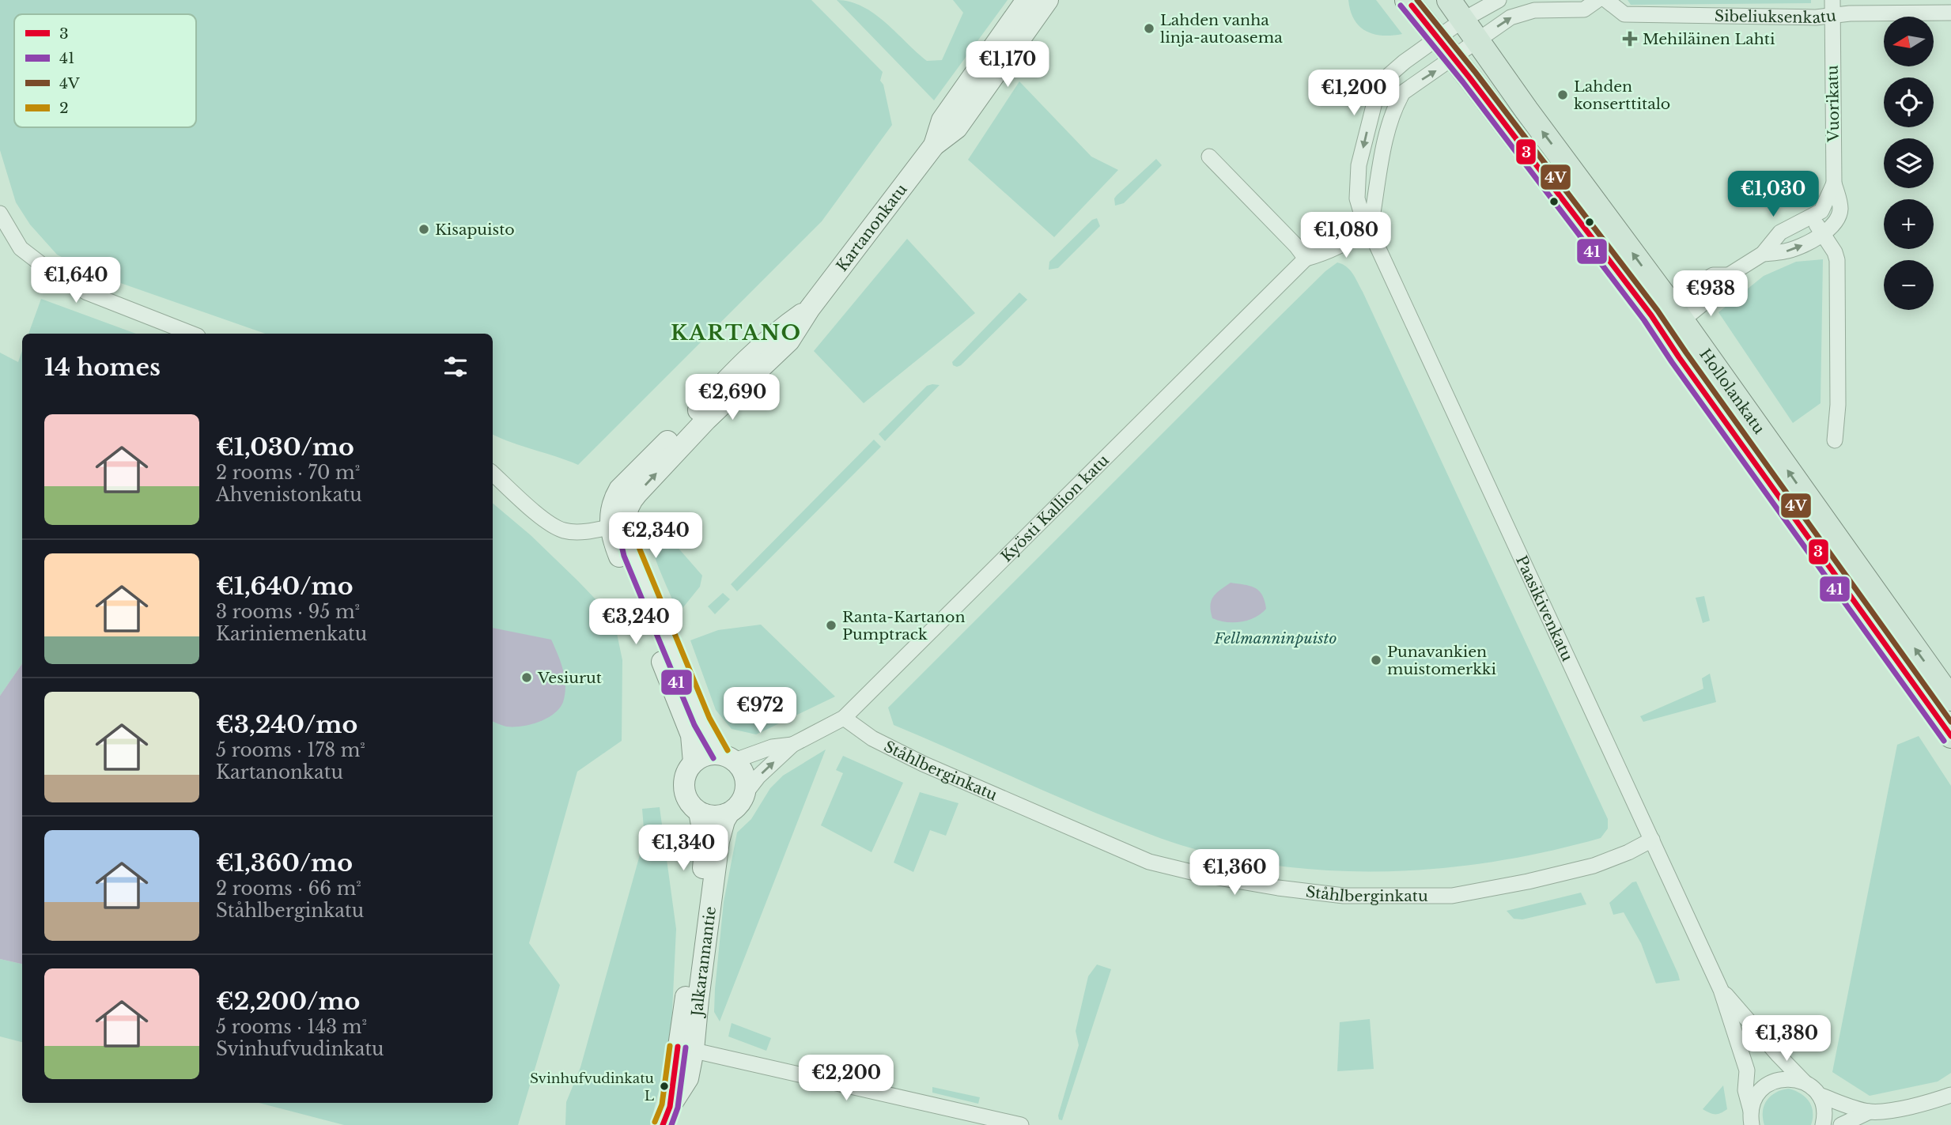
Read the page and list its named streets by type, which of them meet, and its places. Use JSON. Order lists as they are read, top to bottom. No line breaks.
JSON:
{"streets":{"main road":["Kartanonkatu","Hollolankatu","Jalkarannantie"],"street":["Sibeliuksenkatu","Vuorikatu","Kyösti Kallion katu","Paasikivenkatu","Ståhlberginkatu"]},"crossings":[["Sibeliuksenkatu","Vuorikatu"],["Kartanonkatu","Kyösti Kallion katu"],["Kartanonkatu","Jalkarannantie"],["Hollolankatu","Paasikivenkatu"],["Kyösti Kallion katu","Paasikivenkatu"],["Kyösti Kallion katu","Ståhlberginkatu"],["Kyösti Kallion katu","Jalkarannantie"],["Paasikivenkatu","Ståhlberginkatu"]],"districts":["KARTANO"],"parks":["Fellmanninpuisto"],"places":{"other":["Lahden vanha linja-autoasema","Lahden konserttitalo","Kisapuisto","Ranta-Kartanon Pumptrack","Punavankien muistomerkki","Vesiurut","Svinhufvudinkatu L"],"health":["Mehiläinen Lahti"]},"lines":["transit line 4V","transit line 3","transit line 41","transit line 2"],"legend":["3","41","4V","2"],"north":"left","page":{"map_buttons":["+","−"],"price":["€1,170","€1,200","€1,030","€1,080","€1,640","€938","€2,690","€2,340","€3,240","€972","€1,340","€1,360","€1,380","€2,200"],"heading":"14 homes","list":[{"name":"€1,030/mo","note":"2 rooms · 70 m² · Ahvenistonkatu"},{"name":"€1,640/mo","note":"3 rooms · 95 m² · Kariniemenkatu"},{"name":"€3,240/mo","note":"5 rooms · 178 m² · Kartanonkatu"},{"name":"€1,360/mo","note":"2 rooms · 66 m² · Ståhlberginkatu"},{"name":"€2,200/mo","note":"5 rooms · 143 m² · Svinhufvudinkatu"}]}}
